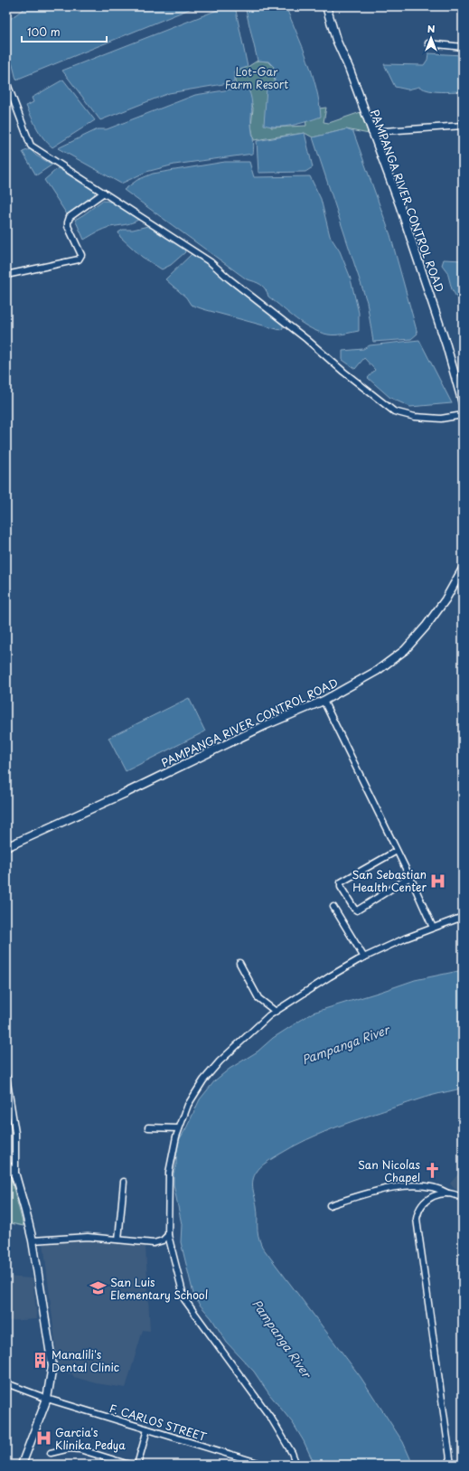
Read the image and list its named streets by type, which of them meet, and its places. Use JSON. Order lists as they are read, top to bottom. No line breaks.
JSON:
{"streets":{"main road":["PAMPANGA RIVER CONTROL ROAD"],"street":["F. CARLOS STREET"]},"water":["Pampanga River"],"parks":["Lot-Gar Farm Resort"],"places":{"hospital":["San Sebastian Health Center","Garcia's Klinika Pedya"],"church":["San Nicolas Chapel"],"school or university":["San Luis Elementary School"],"building":["Manalili's Dental Clinic"]},"scale_bar":"100 m","north":"top"}
